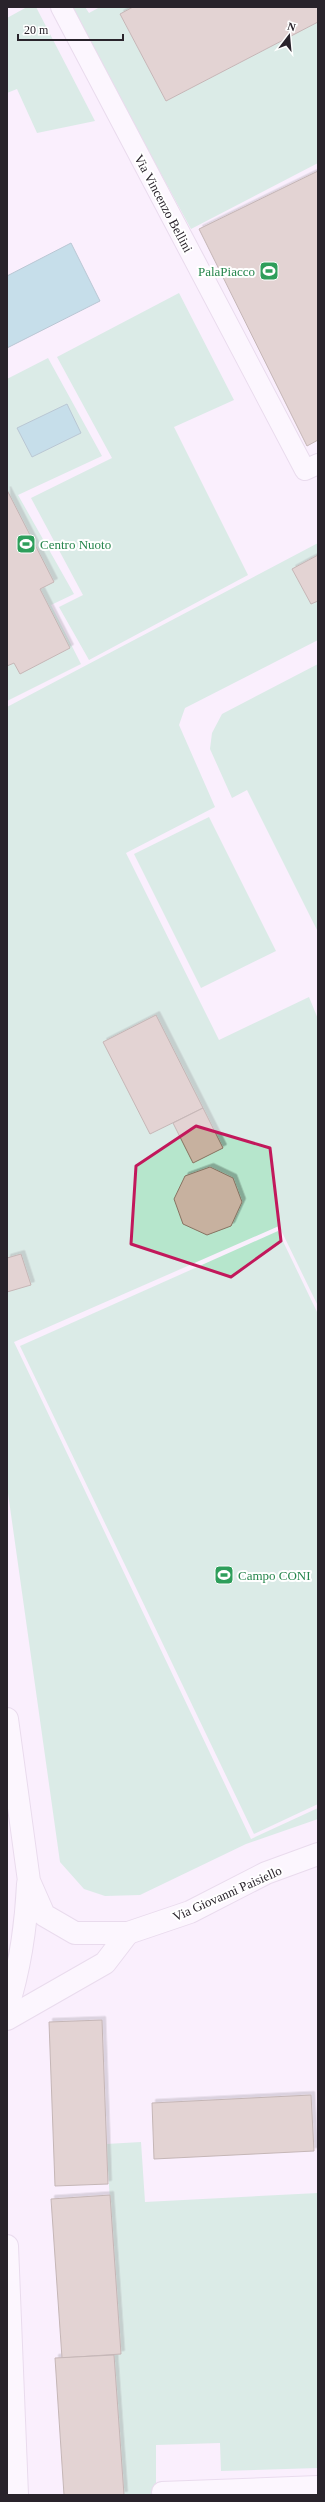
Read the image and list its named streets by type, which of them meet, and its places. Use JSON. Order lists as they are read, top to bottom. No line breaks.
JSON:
{"streets":{"street":["Via Giovanni Paisiello"],"lane":["Via Vincenzo Bellini"]},"places":{"sports":["PalaPiacco","Centro Nuoto","Campo CONI"]},"scale_bar":"20 m","north":"top"}
